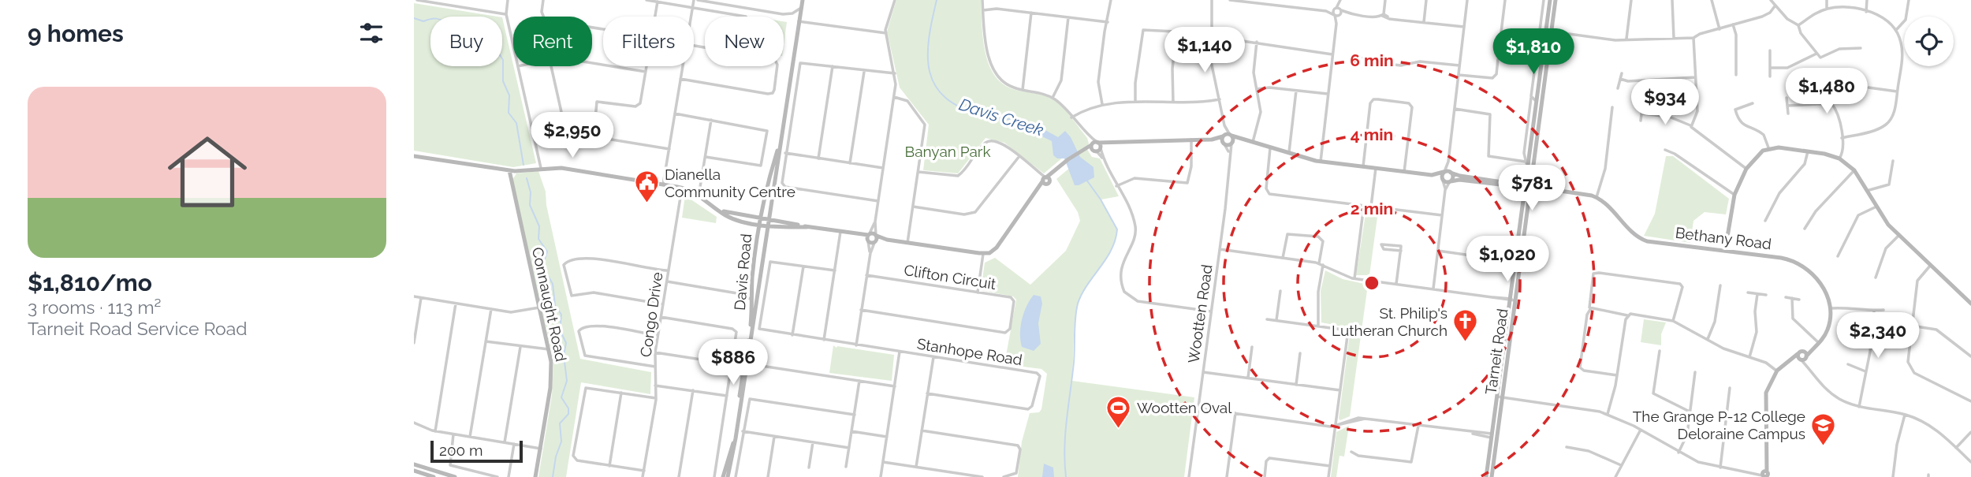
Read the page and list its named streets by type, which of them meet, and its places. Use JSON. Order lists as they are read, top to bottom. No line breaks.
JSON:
{"streets":{"street":["Bethany Road","Davis Road","Clifton Circuit","Connaught Road","Wootten Road","Congo Drive","Stanhope Road","Tarneit Road"]},"water":["Davis Creek"],"parks":["Banyan Park"],"places":{"public building":["Dianella Community Centre"],"church":["St. Philip's Lutheran Church"],"sports":["Wootten Oval"],"school or university":["The Grange P-12 College Deloraine Campus"]},"scale_bar":"200 m","page":{"heading":"9 homes","chip":["Buy","Rent","Filters","New"],"price":["$1,140","$1,810","$1,480","$934","$2,950","$781","$1,020","$2,340","$886"],"list":[{"name":"$1,810/mo","note":"3 rooms · 113 m² · Tarneit Road Service Road"}],"scale":"200 m"},"rings":["6 min","4 min","2 min"]}
